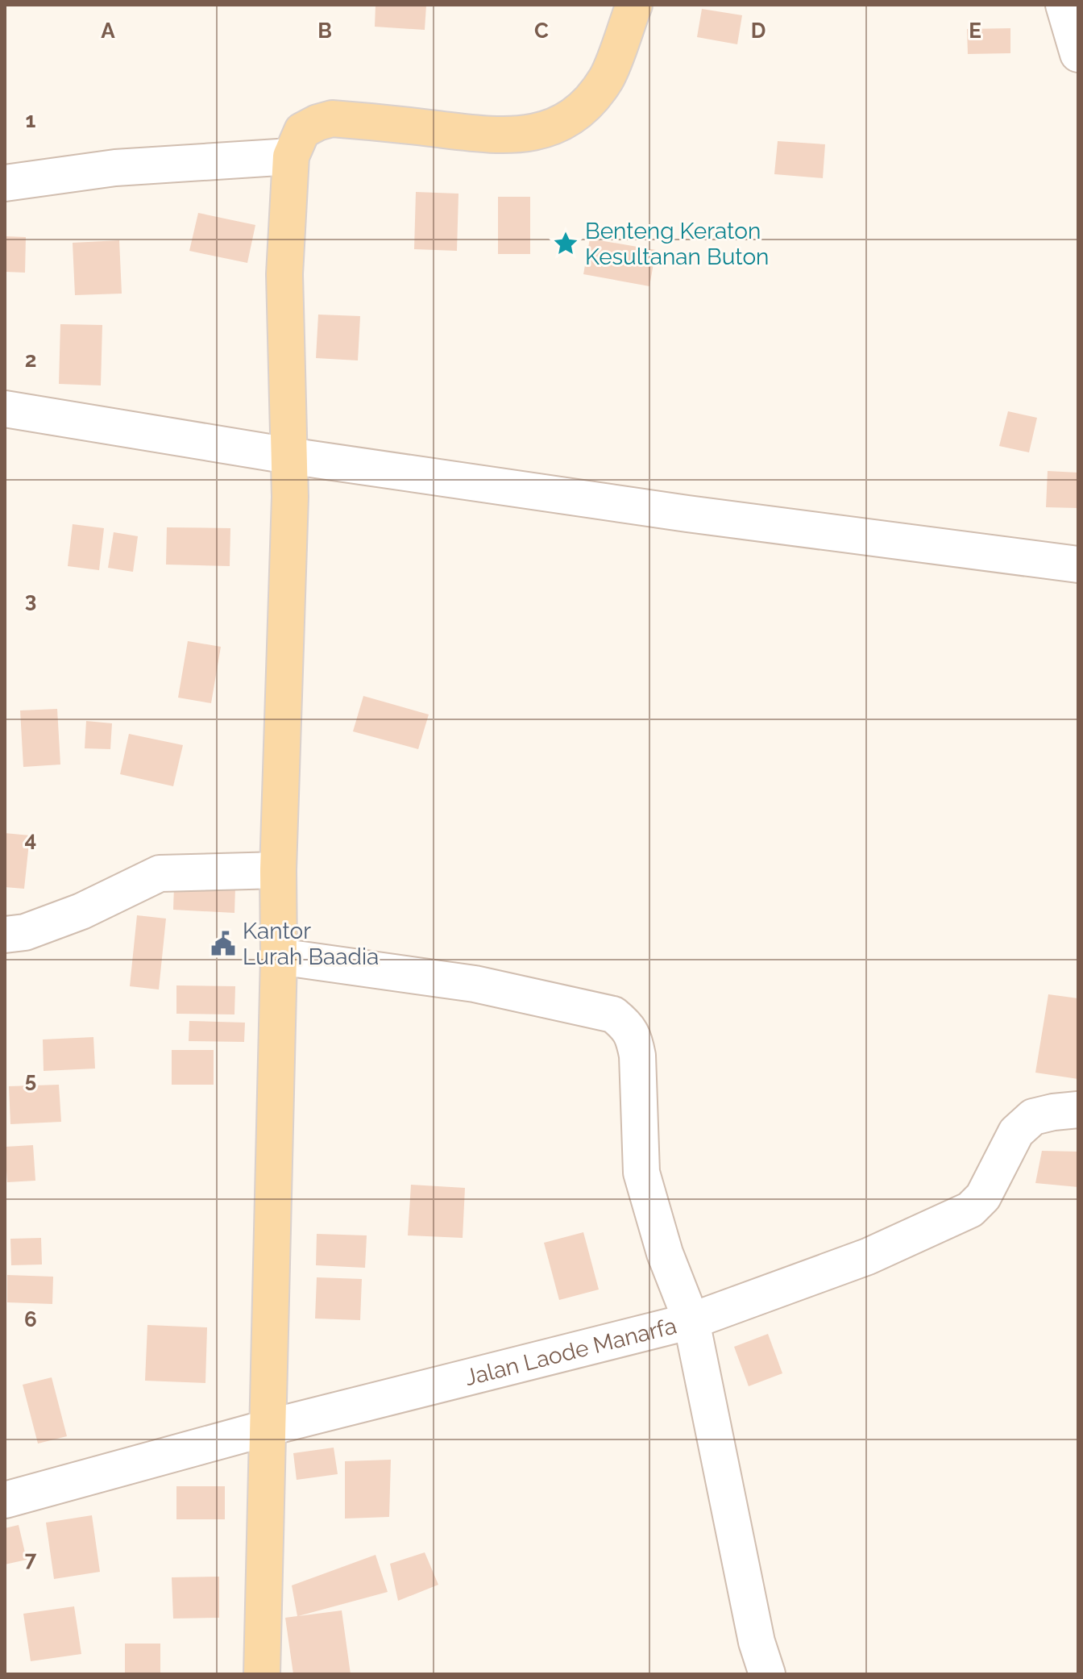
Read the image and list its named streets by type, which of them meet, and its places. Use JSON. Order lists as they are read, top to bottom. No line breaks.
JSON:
{"streets":{"street":["Jalan Laode Manarfa"]},"places":{"place":["Benteng Keraton Kesultanan Buton"],"public building":["Kantor Lurah Baadia"]},"grid":{"columns":["A","B","C","D","E"],"rows":["1","2","3","4","5","6","7"]}}
